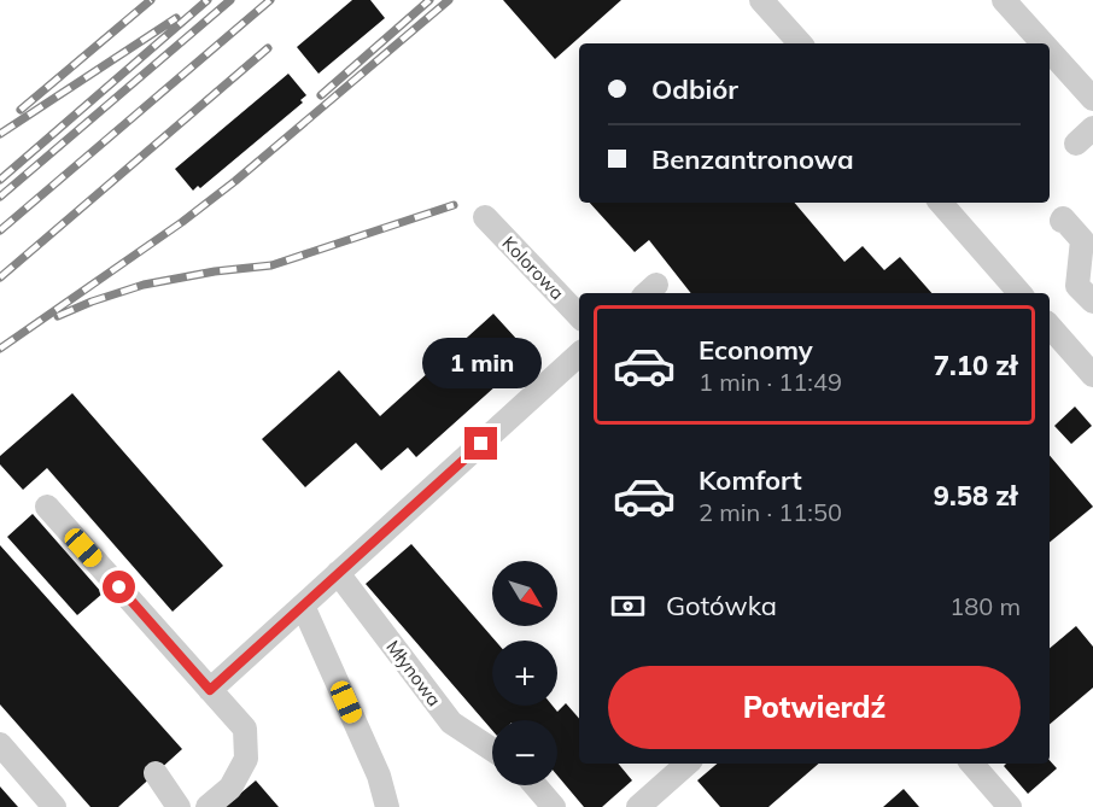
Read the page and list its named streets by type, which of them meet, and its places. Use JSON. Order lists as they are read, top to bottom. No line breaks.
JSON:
{"streets":{"street":["Kolorowa","Młynowa"]},"north":"bottom right","page":{"banner":["Odbiór","Benzantronowa"],"list":[{"name":"Economy","note":"1 min · 11:49","value":"7.10 zł"},{"name":"Komfort","note":"2 min · 11:50","value":"9.58 zł"}],"bubble":"1 min","map_buttons":["+","−"],"pay":["Gotówka","180 m"],"buttons":"Potwierdź"}}
